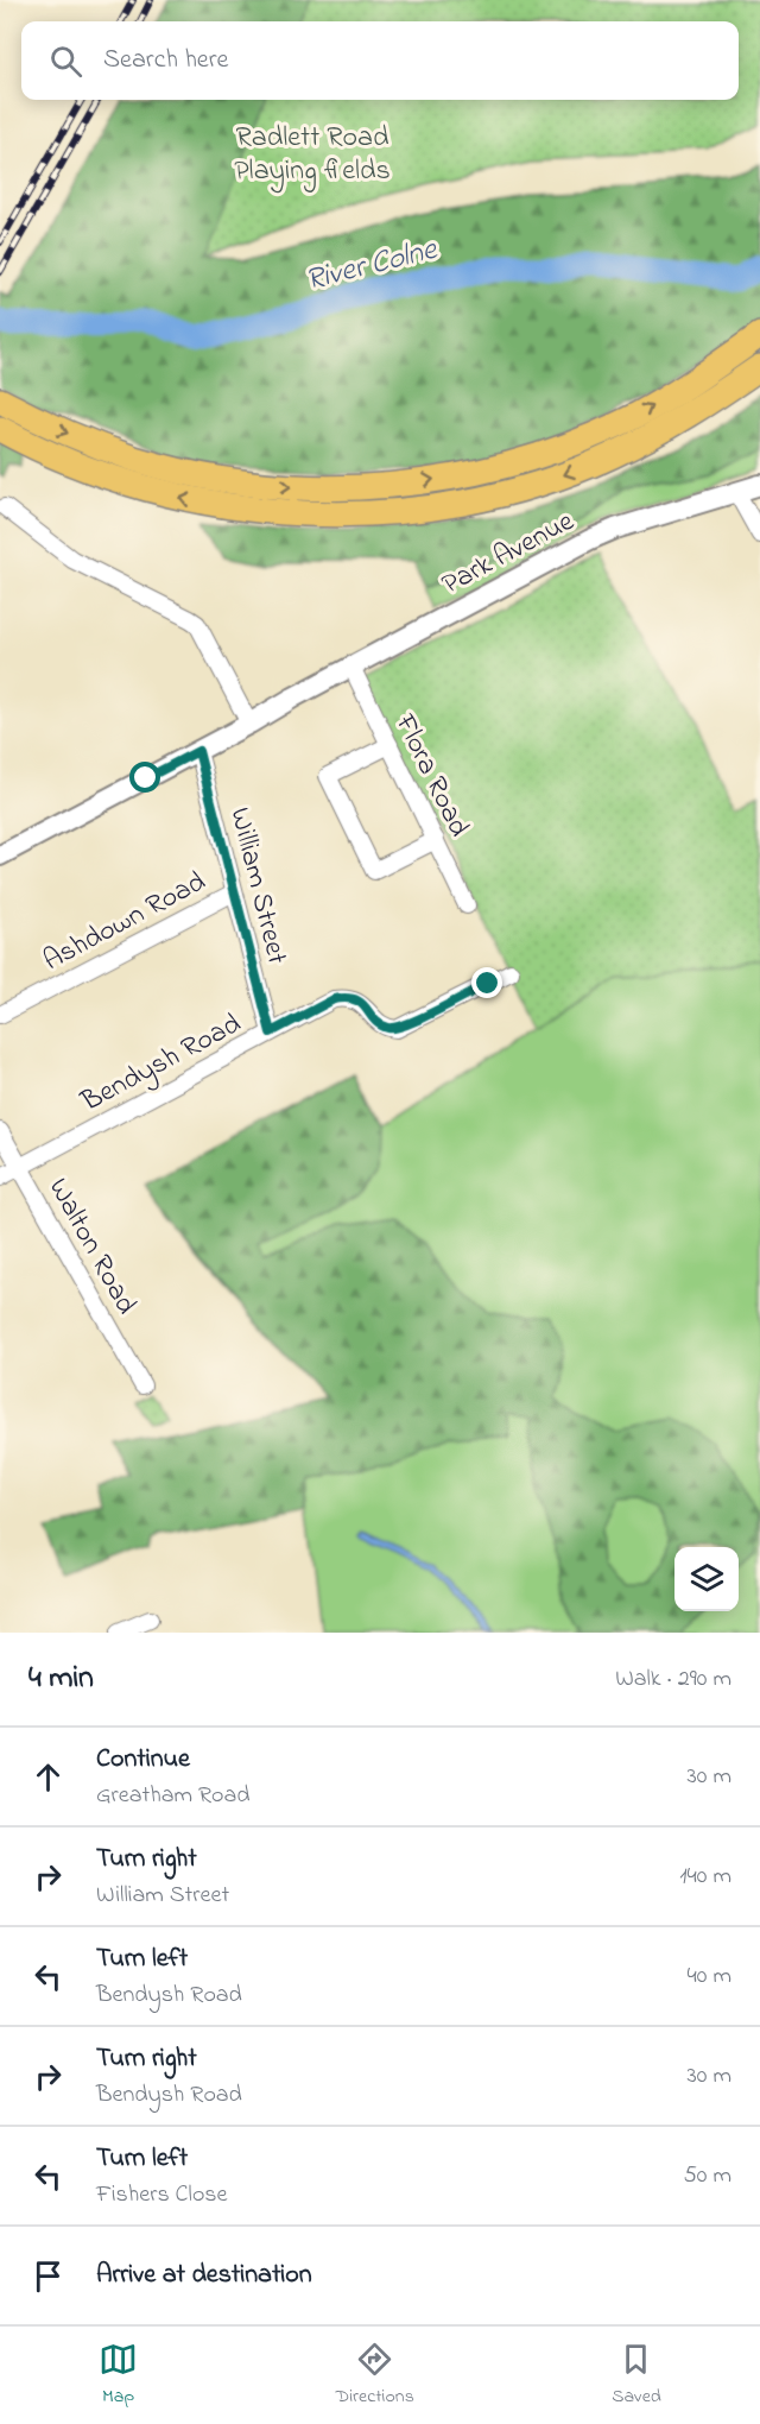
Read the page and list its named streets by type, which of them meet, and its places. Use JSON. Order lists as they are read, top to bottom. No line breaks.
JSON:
{"streets":{"street":["Park Avenue","Flora Road","William Street","Ashdown Road","Bendysh Road","Walton Road"]},"crossings":[["Park Avenue","Flora Road"],["Park Avenue","William Street"],["William Street","Ashdown Road"],["William Street","Bendysh Road"],["Bendysh Road","Walton Road"]],"water":["River Colne"],"parks":["Radlett Road Playing fields"],"page":{"search":"Search here","heading":["4 min","Walk · 290 m"],"list":[["Continue","Greatham Road","30 m"],["Turn right","William Street","140 m"],["Turn left","Bendysh Road","40 m"],["Turn right","Bendysh Road","30 m"],["Turn left","Fishers Close","50 m"],"Arrive at destination"],"nav":["Map","Directions","Saved"]}}
